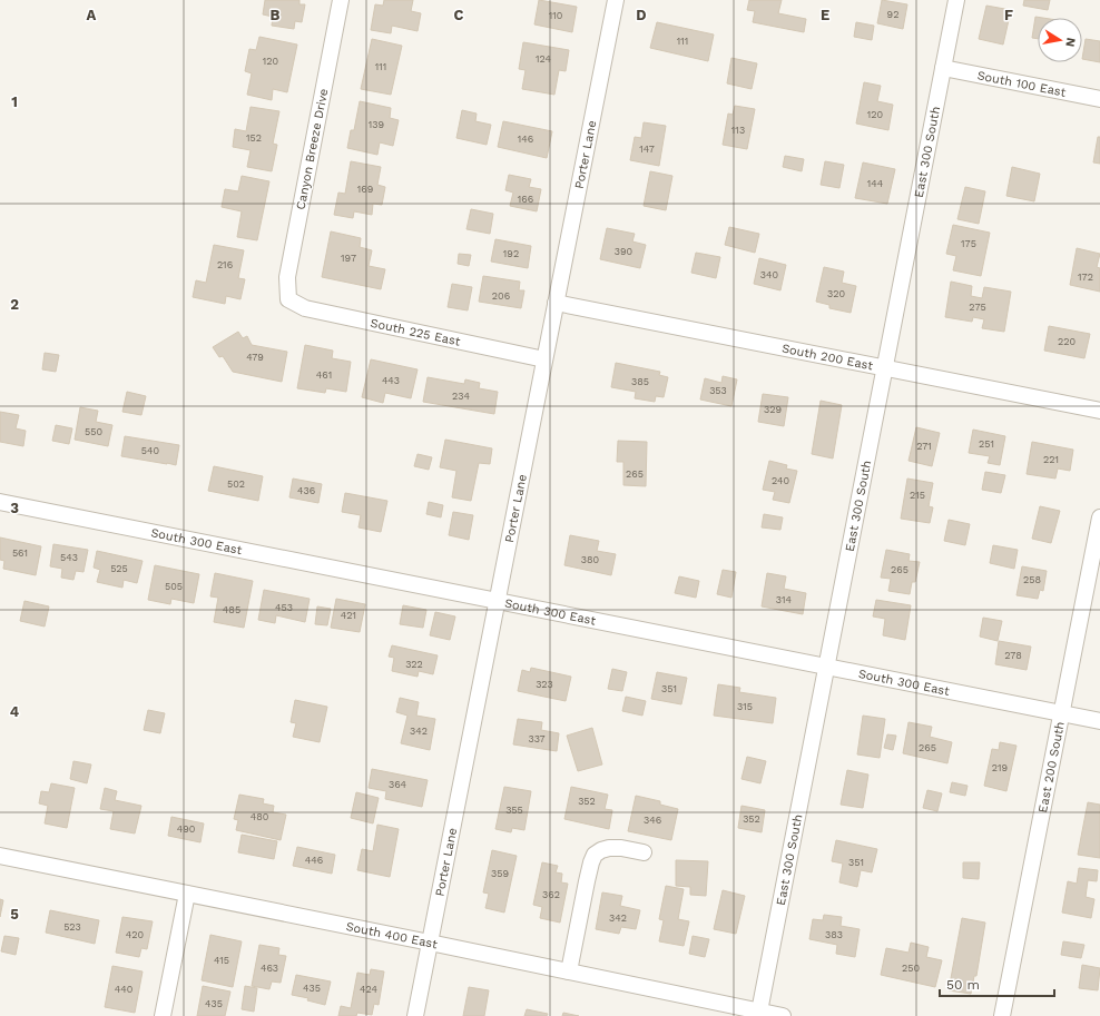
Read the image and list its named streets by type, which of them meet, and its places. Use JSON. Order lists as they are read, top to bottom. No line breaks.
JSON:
{"streets":{"street":["South 100 East","Canyon Breeze Drive","East 300 South","Porter Lane","South 225 East","South 200 East","South 300 East","East 200 South","South 400 East"]},"crossings":[["South 100 East","East 300 South"],["Canyon Breeze Drive","South 225 East"],["East 300 South","South 200 East"],["East 300 South","South 300 East"],["East 300 South","South 400 East"],["Porter Lane","South 225 East"],["Porter Lane","South 200 East"],["Porter Lane","South 300 East"],["Porter Lane","South 400 East"],["South 300 East","East 200 South"]],"house_numbers":["92","110","111","124","120","111","120","139","113","152","146","147","144","169","166","175","390","192","197","216","340","172","320","206","275","220","479","461","443","385","353","234","329","550","251","271","540","221","265","240","502","436","215","561","543","380","525","265","258","505","314","453","485","421","278","322","323","351","315","342","337","265","219","364","352","355","480","352","346","490","446","351","359","362","342","523","420","383","415","463","250","435","440","424","435"],"scale_bar":"50 m","north":"right","grid":{"columns":["A","B","C","D","E","F"],"rows":["1","2","3","4","5"]}}
